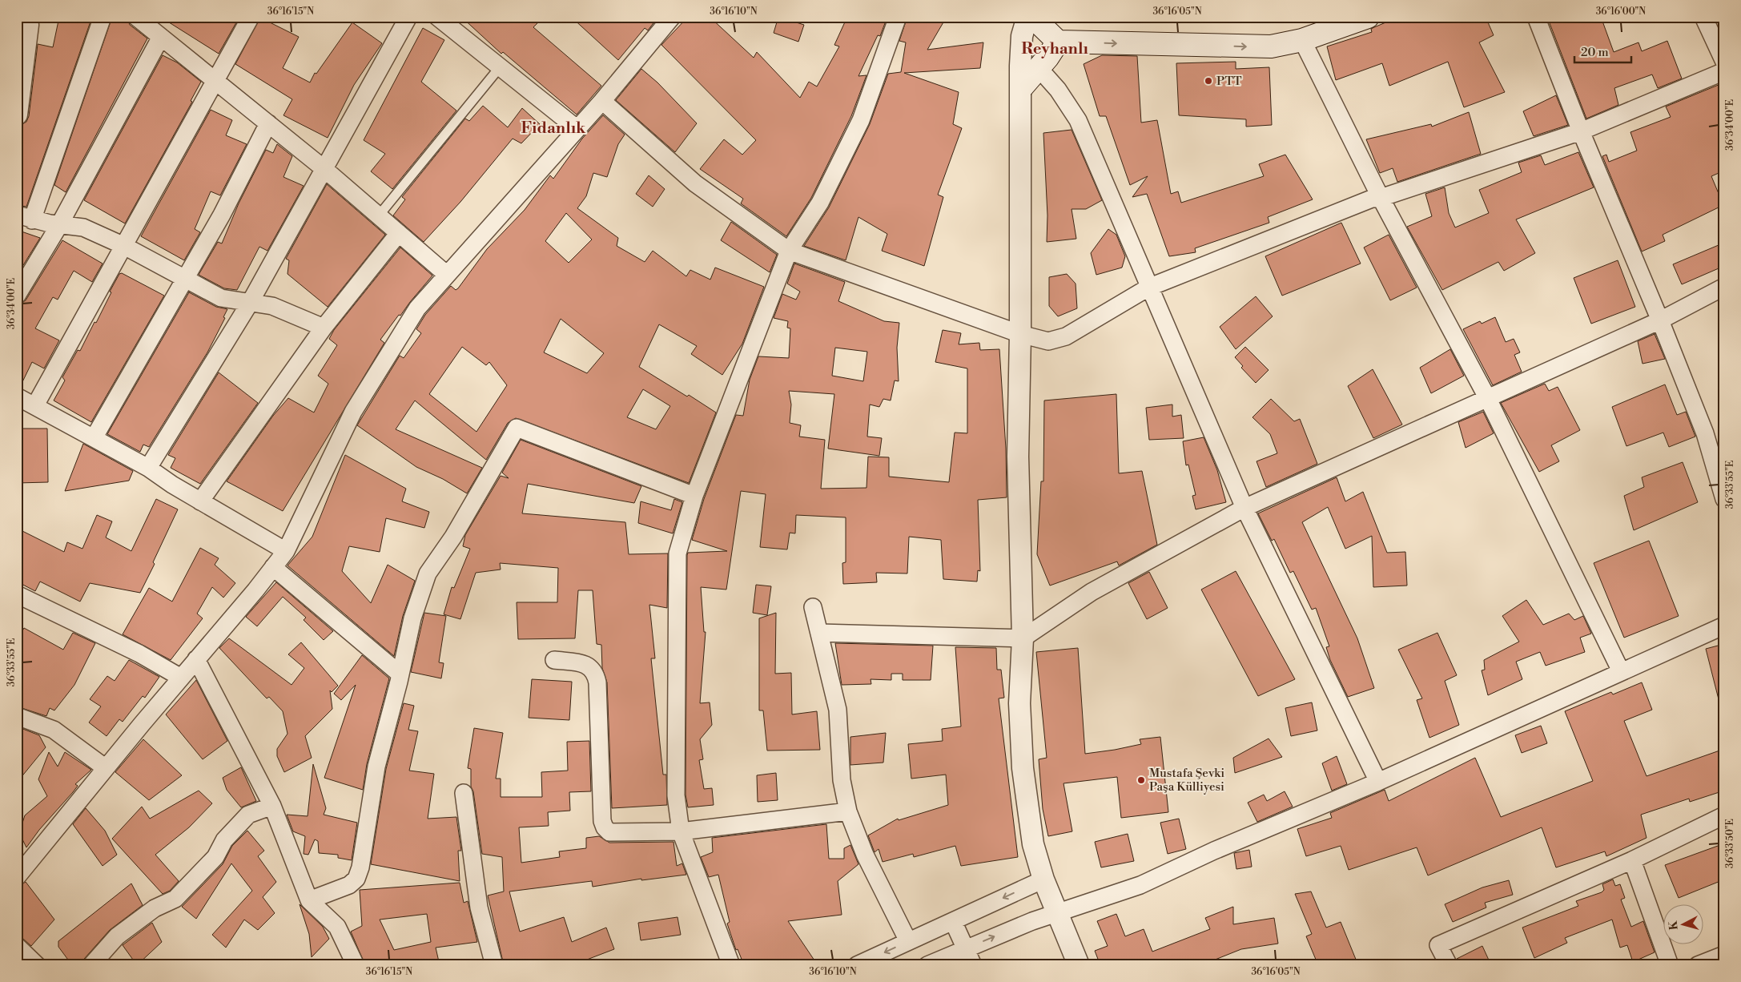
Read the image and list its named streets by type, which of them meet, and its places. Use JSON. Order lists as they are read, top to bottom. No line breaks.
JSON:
{"districts":["Reyhanlı","Fidanlık"],"places":["PTT","Mustafa Şevki Paşa Külliyesi"],"scale_bar":"20 m","north":"left","coordinates":["36°16'15\"N","36°16'10\"N","36°16'05\"N","36°16'00\"N","36°34'00\"E","36°33'55\"E","36°33'50\"E"]}
